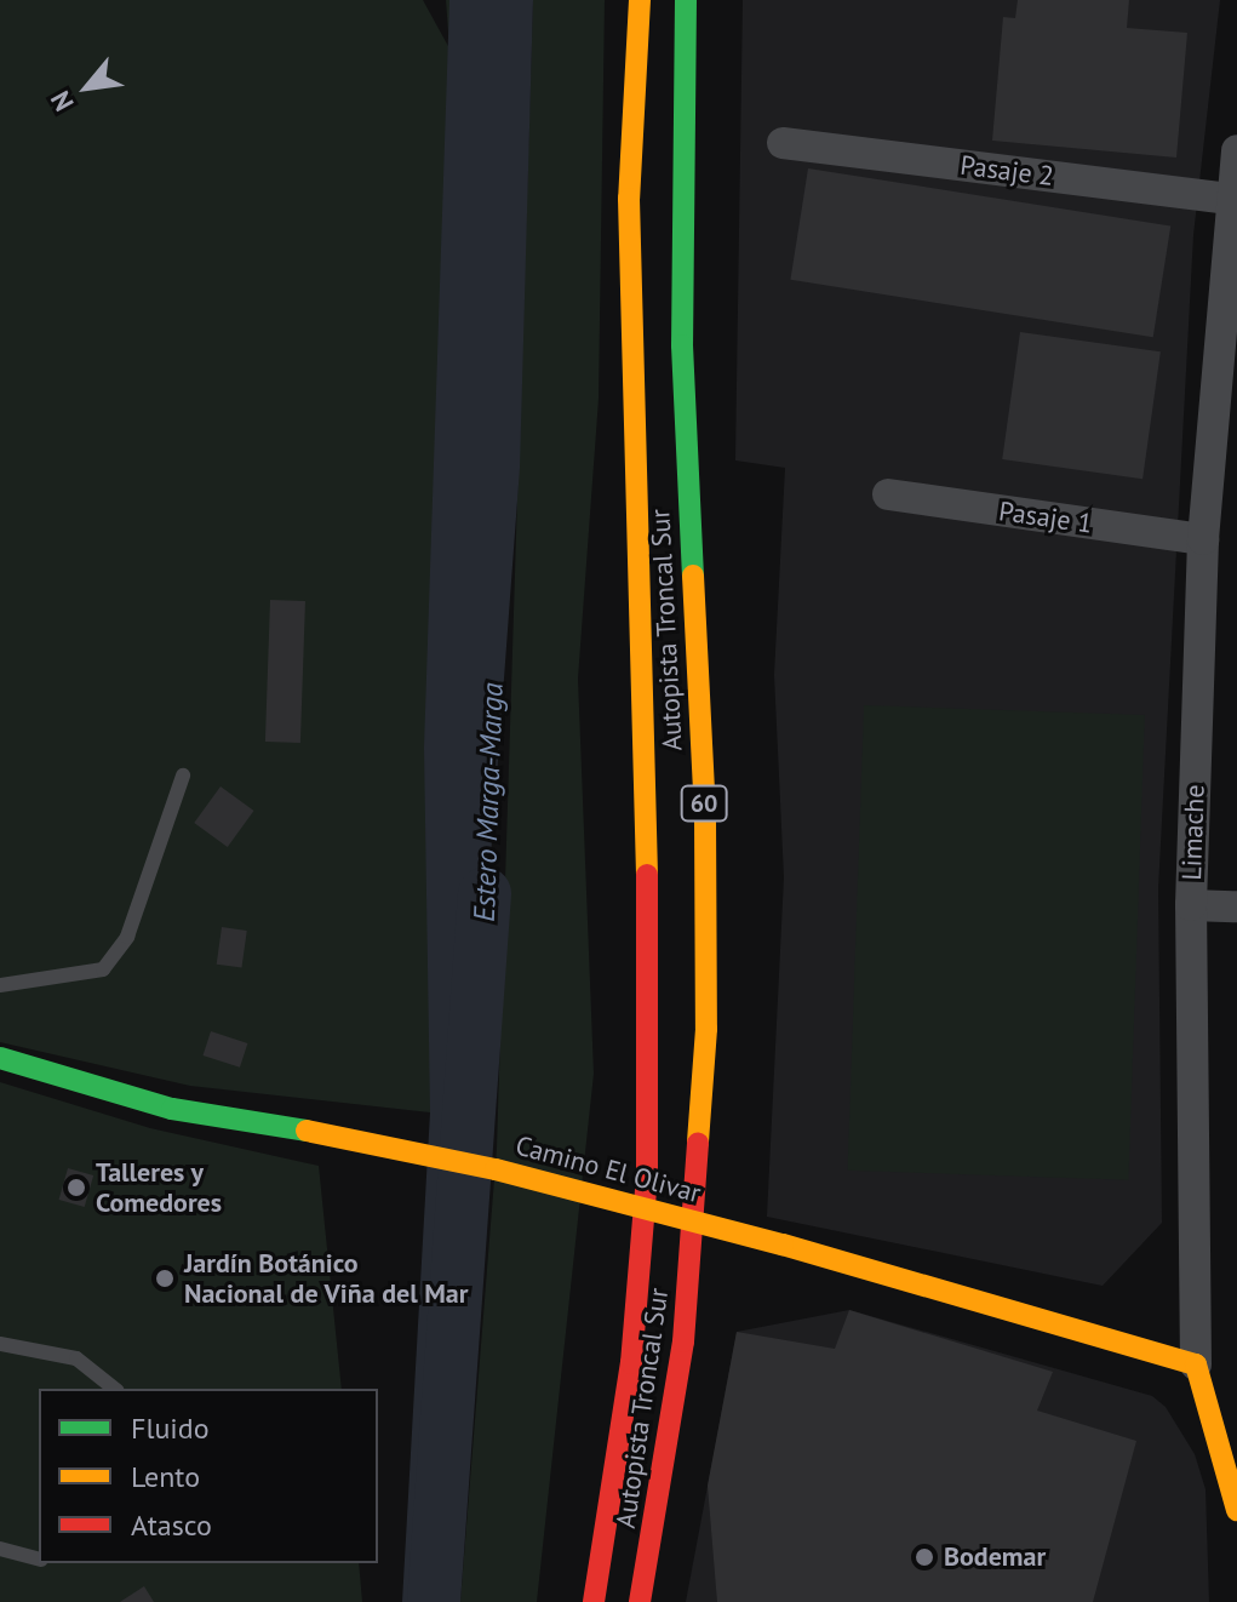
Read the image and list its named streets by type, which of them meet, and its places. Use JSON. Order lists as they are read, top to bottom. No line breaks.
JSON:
{"streets":{"main road":["Autopista Troncal Sur","60","Limache","Camino El Olivar"],"street":["Pasaje 2","Pasaje 1"]},"crossings":[["Pasaje 2","Limache"],["Pasaje 1","Limache"],["Limache","Camino El Olivar"]],"water":["Estero Marga-Marga"],"places":["Talleres y Comedores","Jardín Botánico Nacional de Viña del Mar","Bodemar"],"legend":["Fluido","Lento","Atasco"],"north":"bottom left"}
